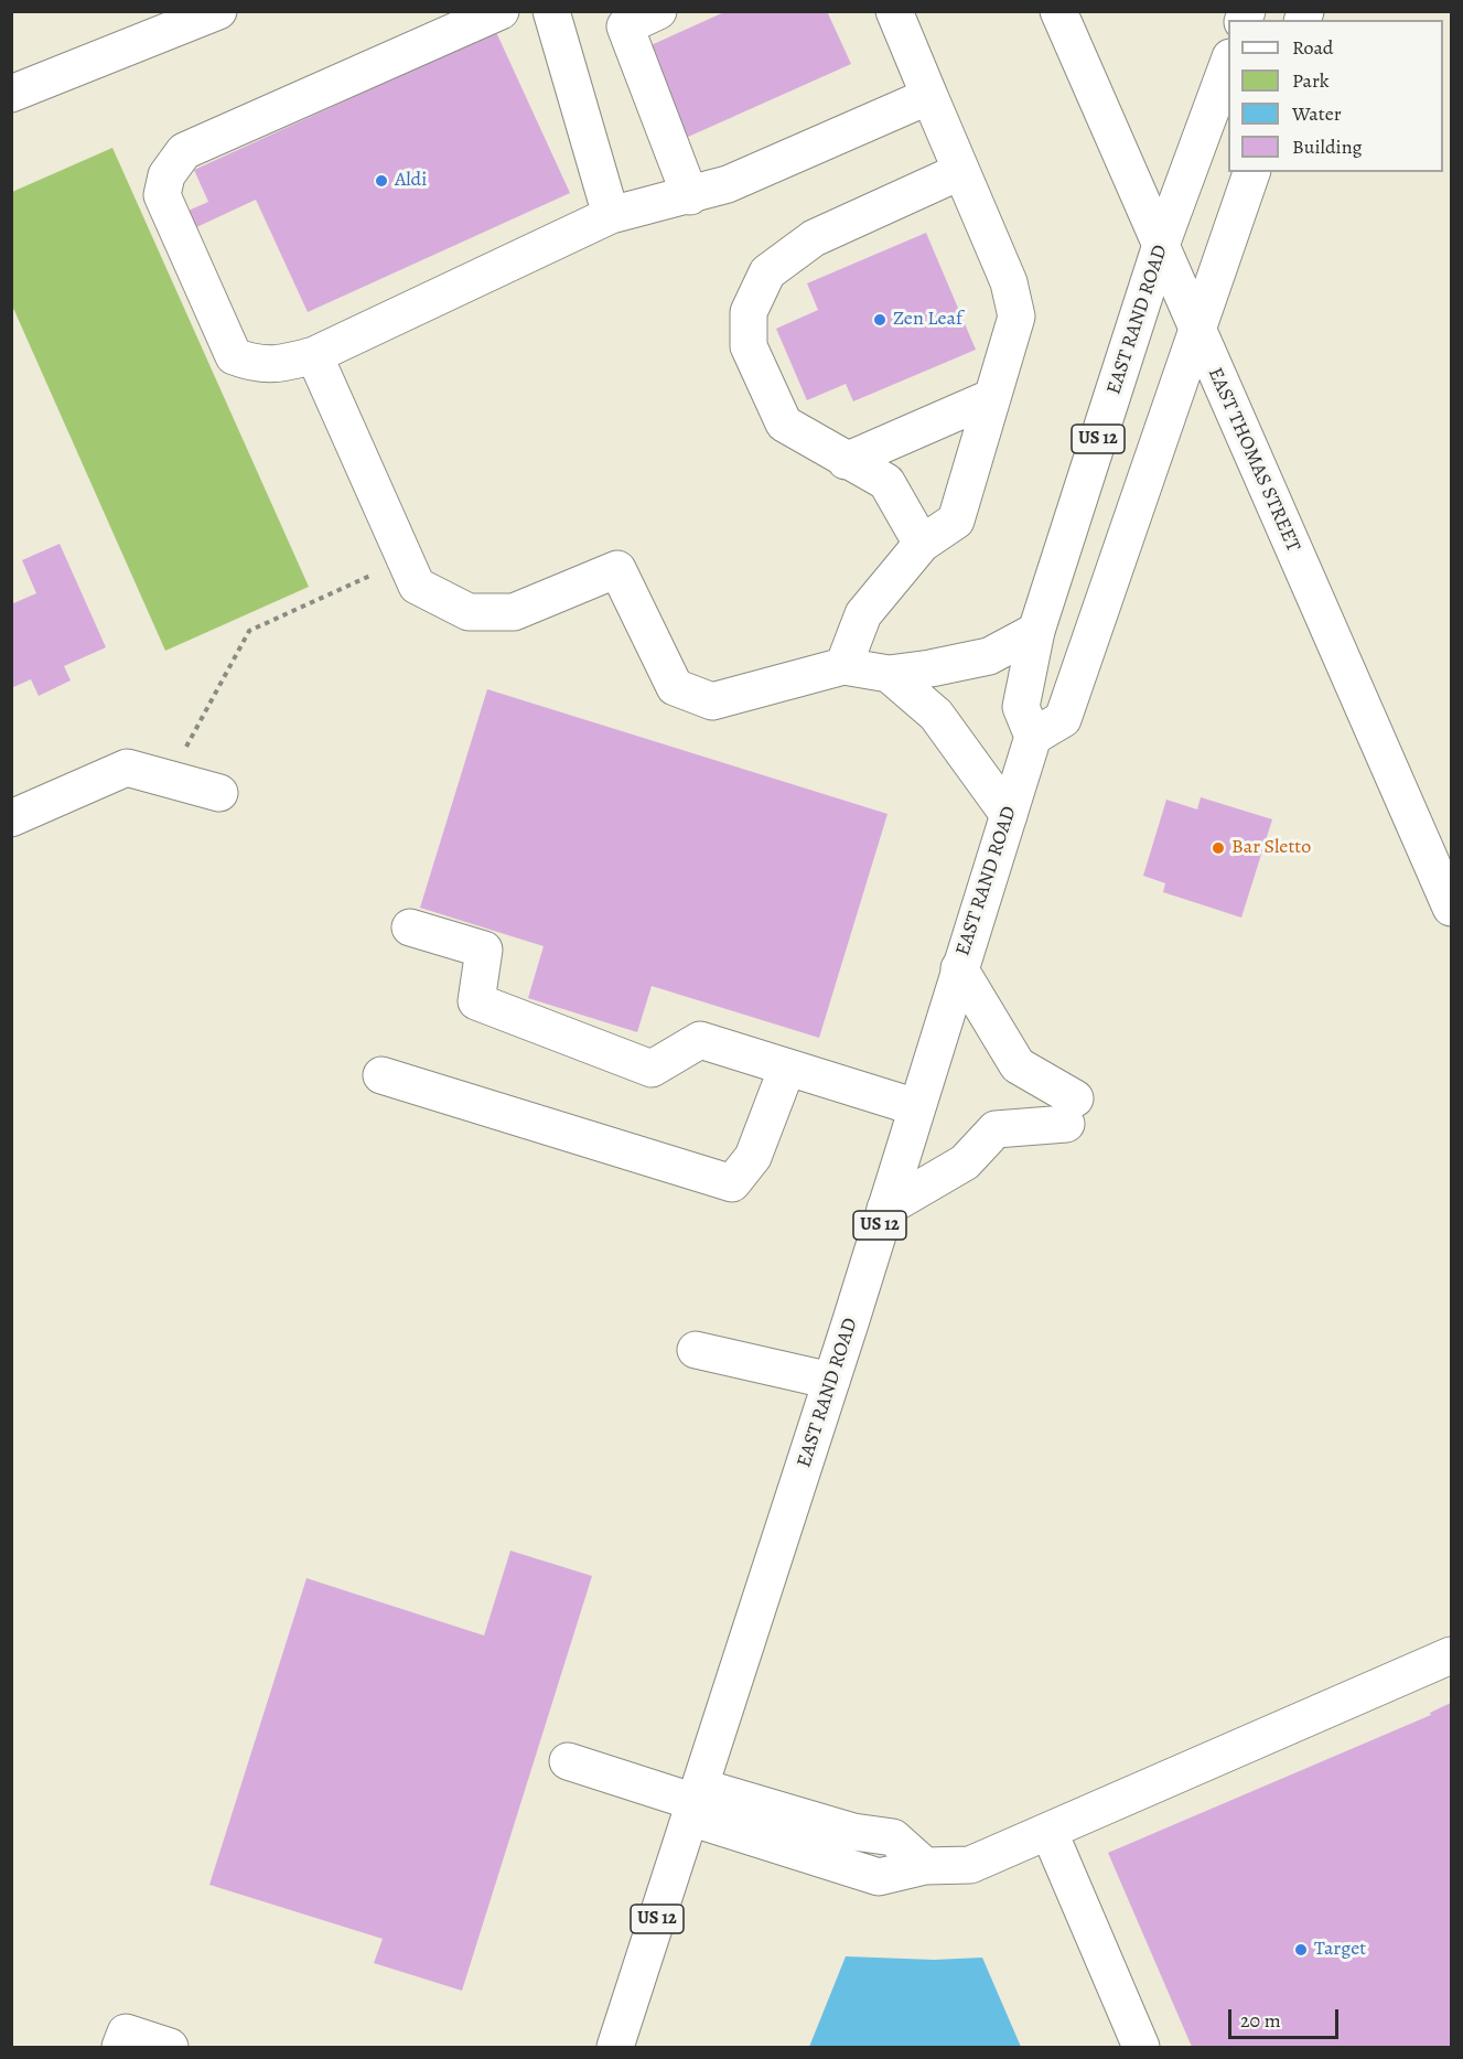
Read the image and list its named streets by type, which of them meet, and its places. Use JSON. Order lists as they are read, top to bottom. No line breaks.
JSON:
{"streets":{"main road":["EAST RAND ROAD","US 12","EAST THOMAS STREET"]},"crossings":[["EAST RAND ROAD","US 12"],["EAST RAND ROAD","EAST THOMAS STREET"],["US 12","EAST THOMAS STREET"]],"places":["Aldi","Zen Leaf","Bar Sletto","Target"],"legend":["Road","Park","Water","Building"],"scale_bar":"20 m"}
